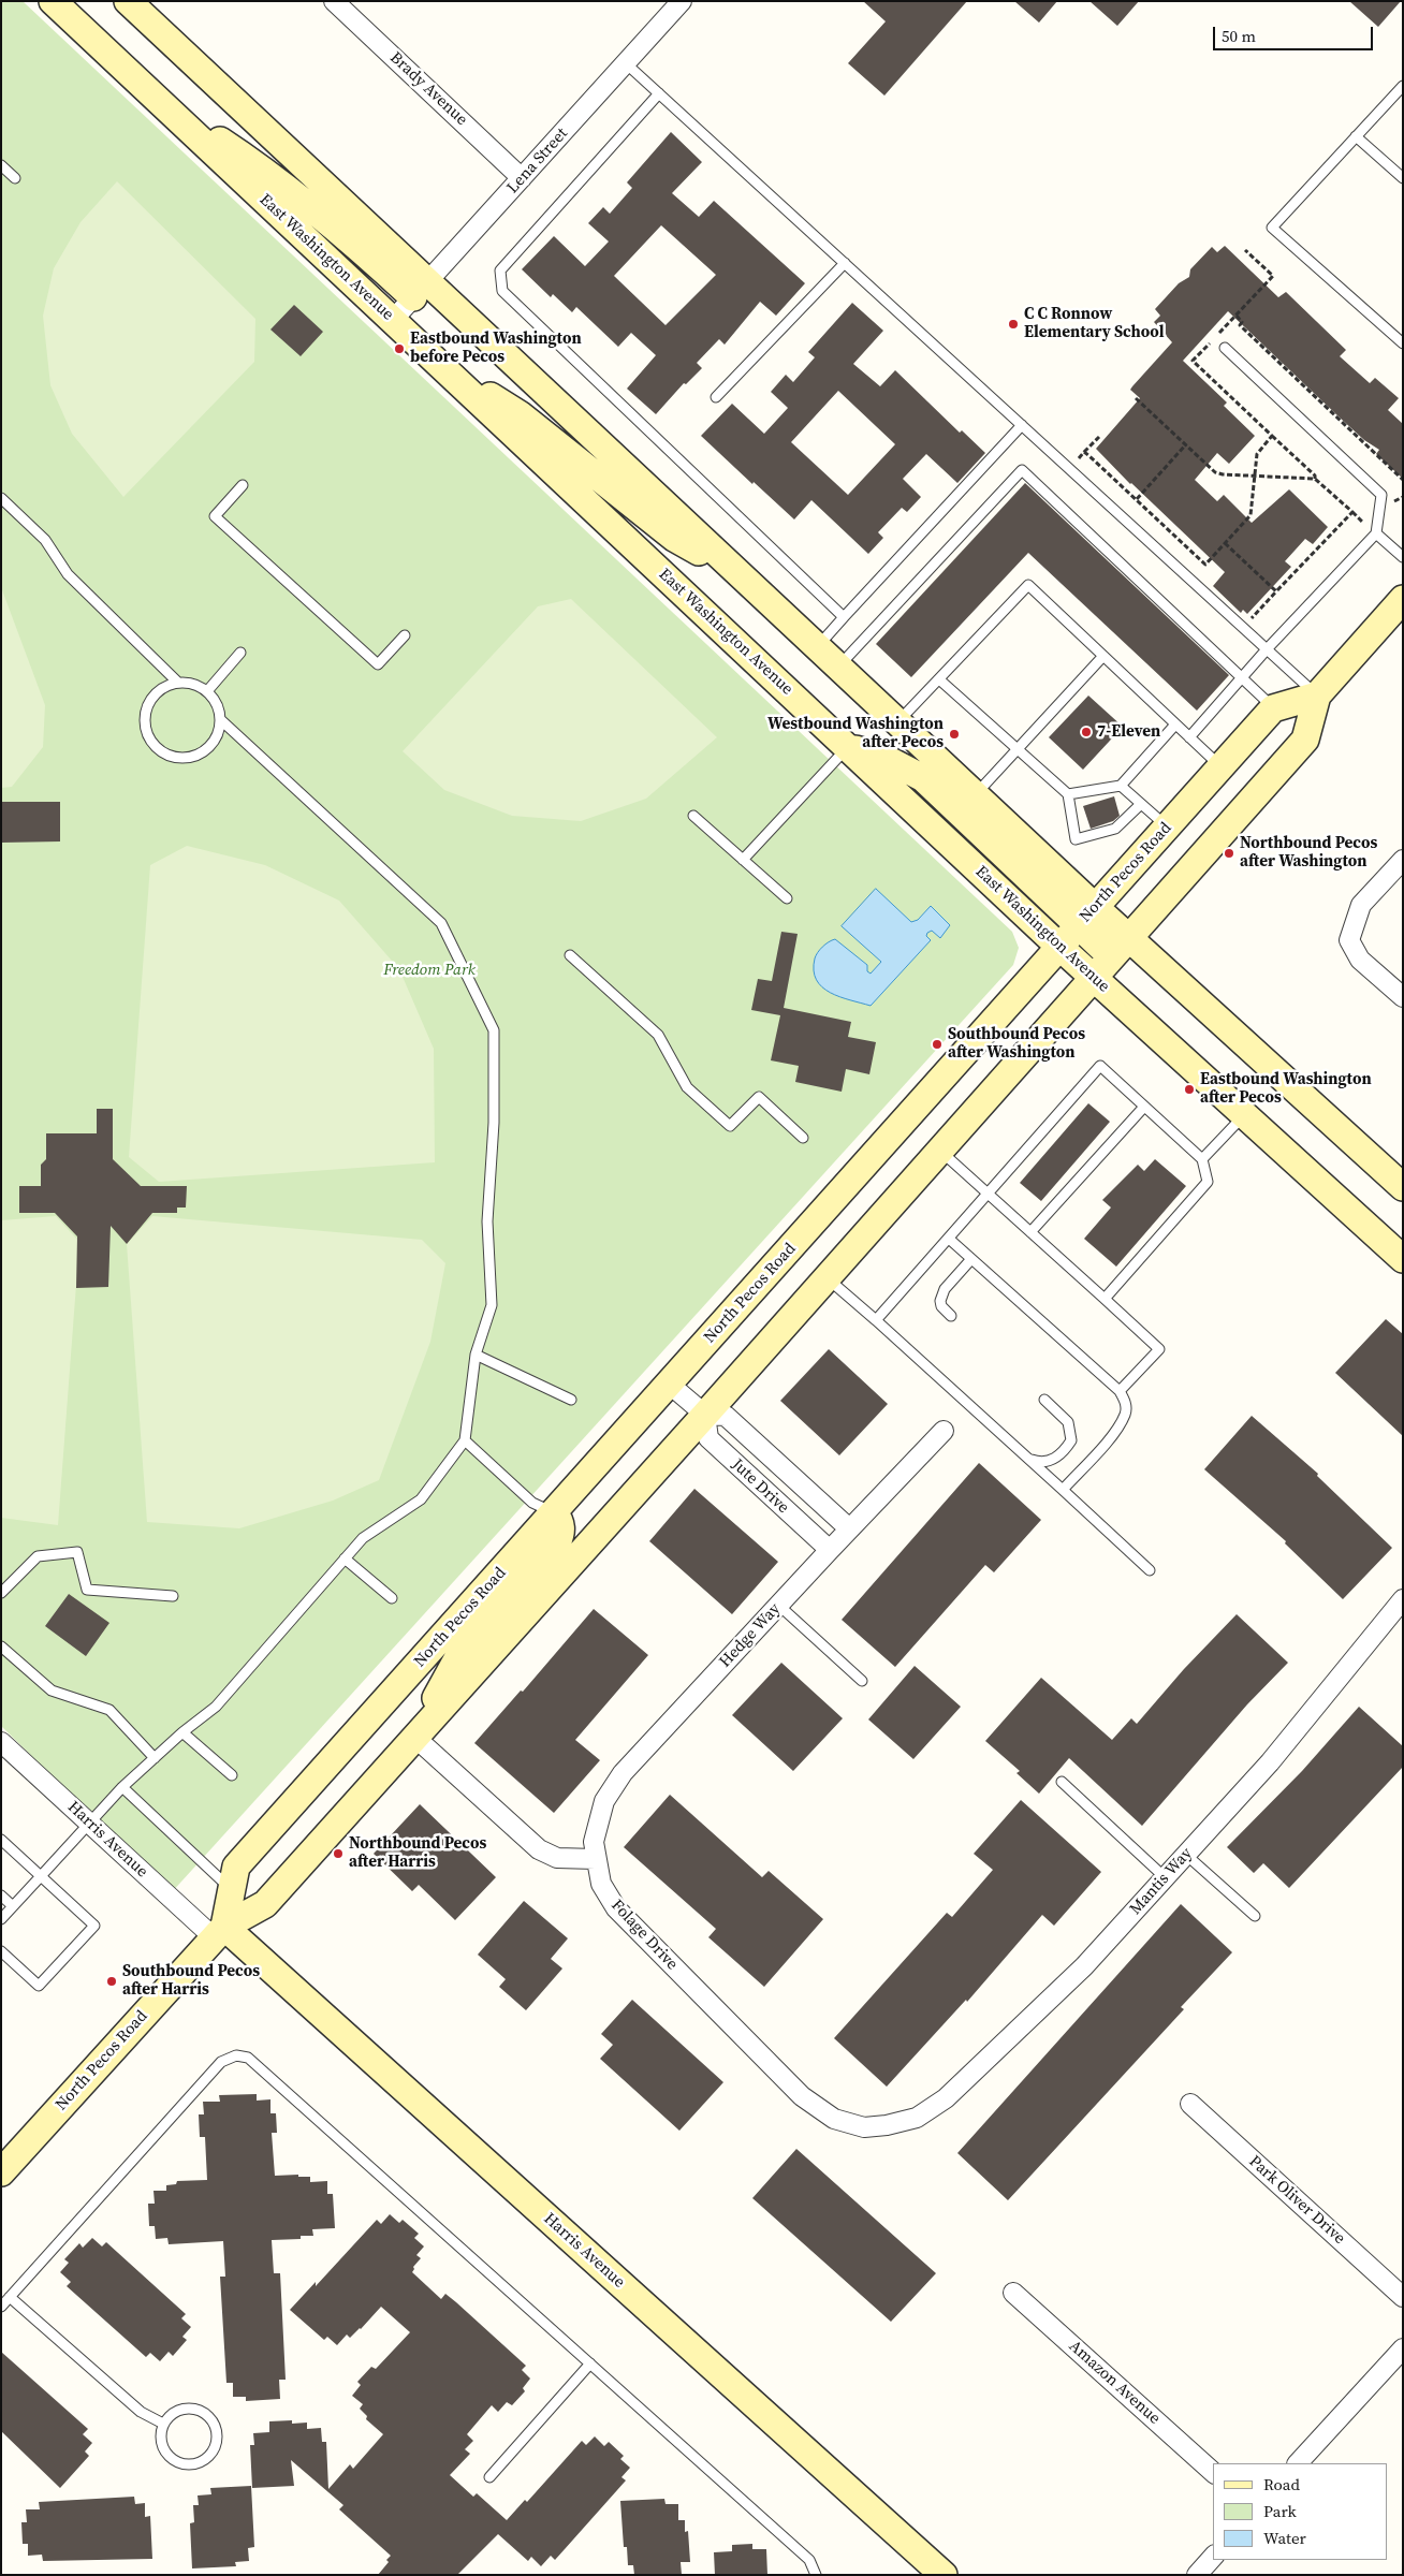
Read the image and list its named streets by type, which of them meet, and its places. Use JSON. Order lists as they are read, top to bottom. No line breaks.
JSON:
{"streets":{"main road":["East Washington Avenue","North Pecos Road","Harris Avenue"],"street":["Brady Avenue","Lena Street","Jute Drive","Hedge Way","Mantis Way","Folage Drive","Park Oliver Drive","Amazon Avenue"]},"crossings":[["Brady Avenue","Lena Street"],["Lena Street","East Washington Avenue"],["East Washington Avenue","North Pecos Road"],["North Pecos Road","Jute Drive"],["North Pecos Road","Harris Avenue"],["Jute Drive","Hedge Way"],["Hedge Way","Folage Drive"],["Mantis Way","Folage Drive"]],"parks":["Freedom Park"],"places":["C C Ronnow Elementary School","Eastbound Washington before Pecos","7-Eleven","Westbound Washington after Pecos","Northbound Pecos after Washington","Southbound Pecos after Washington","Eastbound Washington after Pecos","Northbound Pecos after Harris","Southbound Pecos after Harris"],"legend":["Road","Park","Water"],"scale_bar":"50 m"}
